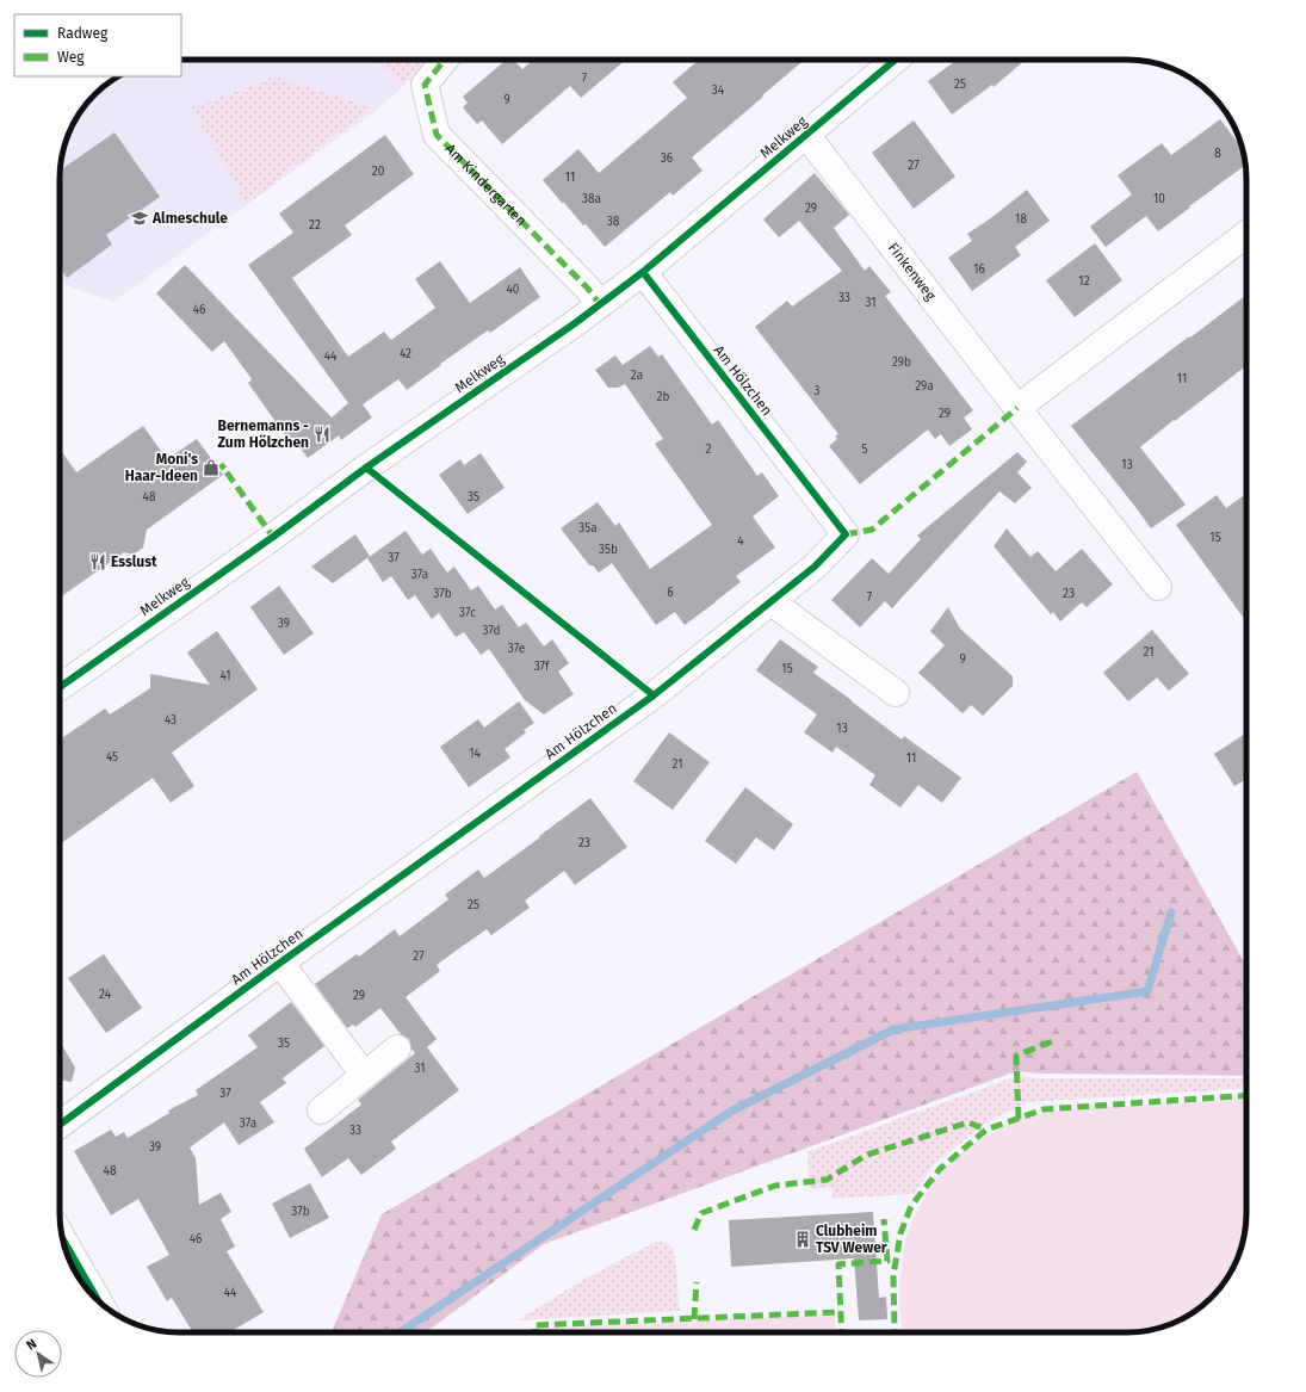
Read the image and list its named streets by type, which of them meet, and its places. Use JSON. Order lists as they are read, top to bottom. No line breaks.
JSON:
{"streets":{"street":["Melkweg","Am Kindergarten","Finkenweg","Am Hölzchen"]},"crossings":[["Melkweg","Am Kindergarten"],["Melkweg","Finkenweg"],["Melkweg","Am Hölzchen"]],"places":{"school or university":["Almeschule"],"restaurant":["Bernemanns - Zum Hölzchen","Esslust"],"shop":["Moni's Haar-Ideen"],"building":["Clubheim TSV Wewer"]},"house_numbers":["7","25","34","9","8","36","27","20","11","38a","10","29","18","38","22","16","12","40","33","31","46","42","44","29b","2a","11","29a","3","2b","29","2","5","13","48","35","35a","15","4","35b","37","37a","6","37b","23","7","37c","39","37d","37e","21","9","37f","15","41","43","13","14","45","11","21","23","25","27","24","29","35","31","37","37a","33","39","48","37b","46","44"],"legend":["Radweg","Weg"],"north":"top left"}
